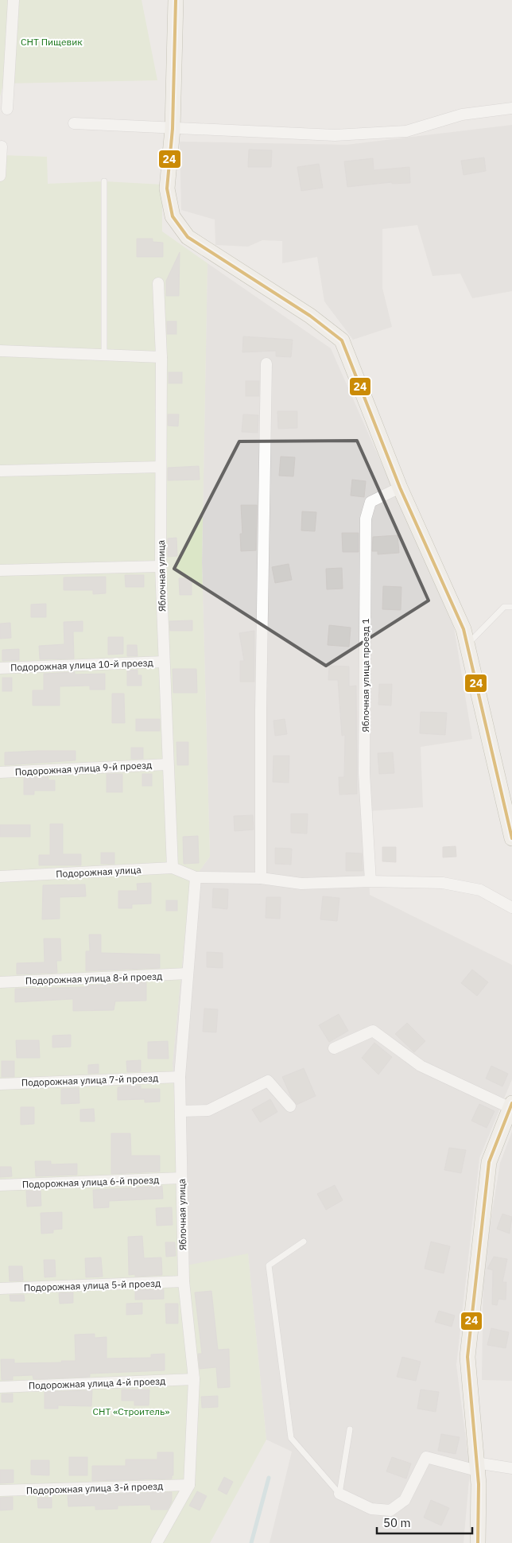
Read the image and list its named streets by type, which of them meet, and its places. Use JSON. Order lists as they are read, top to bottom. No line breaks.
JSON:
{"streets":{"street":["Яблочная улица","Подорожная улица 10-й проезд","Яблочная улица проезд 1","Подорожная улица 9-й проезд","Подорожная улица","Подорожная улица 8-й проезд","Подорожная улица 7-й проезд","Подорожная улица 6-й проезд","Подорожная улица 5-й проезд","Подорожная улица 4-й проезд","Подорожная улица 3-й проезд"]},"crossings":[["Яблочная улица","Подорожная улица 10-й проезд"],["Яблочная улица","Подорожная улица 9-й проезд"],["Яблочная улица","Подорожная улица"],["Яблочная улица","Подорожная улица 8-й проезд"],["Яблочная улица","Подорожная улица 7-й проезд"],["Яблочная улица","Подорожная улица 6-й проезд"],["Яблочная улица","Подорожная улица 5-й проезд"],["Яблочная улица","Подорожная улица 4-й проезд"],["Яблочная улица","Подорожная улица 3-й проезд"]],"parks":["СНТ Пищевик","СНТ «Строитель»"],"lines":["transit line 24"],"scale_bar":"50 m"}
